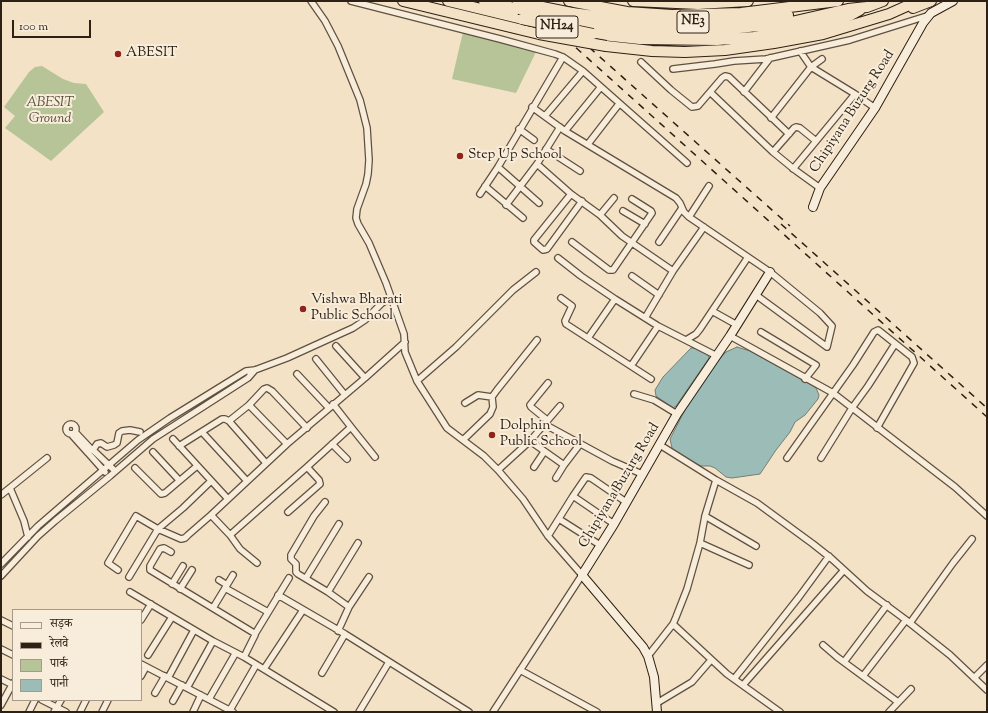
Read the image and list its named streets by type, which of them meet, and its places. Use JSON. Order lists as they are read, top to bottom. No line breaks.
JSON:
{"streets":{"highway":["NE3","NH24"],"street":["Chipiyana Buzurg Road"]},"crossings":[["NE3","NH24"]],"parks":["ABESIT Ground"],"places":["ABESIT","Step Up School","Vishwa Bharati Public School","Dolphin Public School"],"legend":["सड़क","रेलवे","पार्क","पानी"],"scale_bar":"100 m"}
